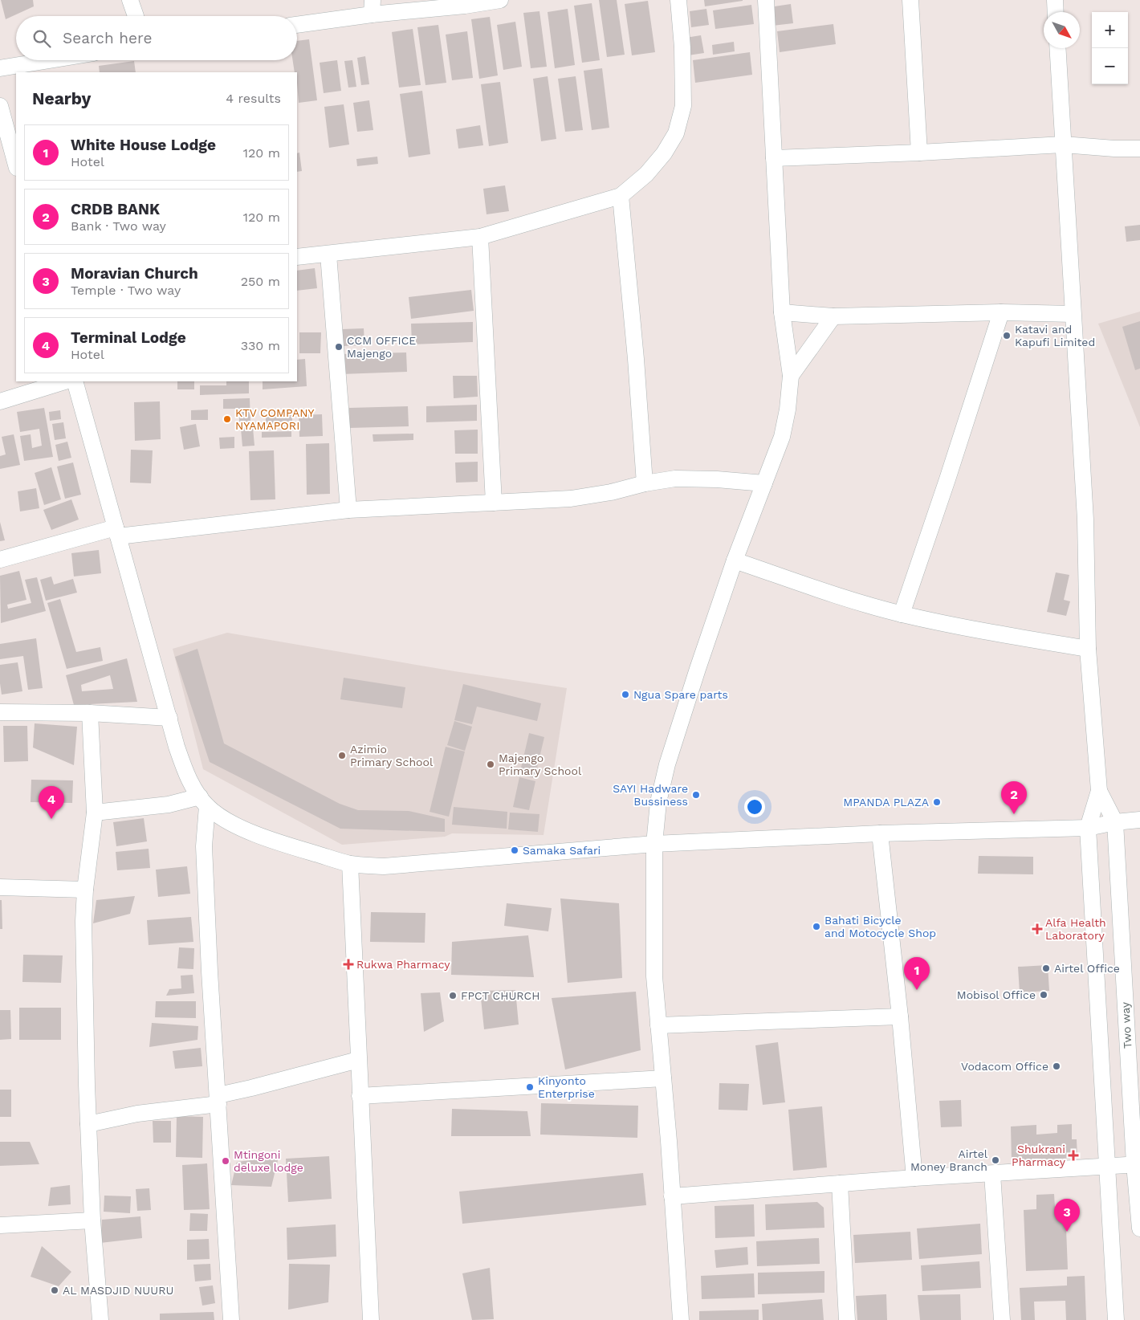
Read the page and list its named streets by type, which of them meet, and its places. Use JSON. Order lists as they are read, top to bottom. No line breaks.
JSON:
{"streets":{"street":["Two way"]},"places":{"other":["Katavi and Kapufi Limited","CCM OFFICE Majengo","KTV COMPANY NYAMAPORI","Ngua Spare parts","Azimio Primary School","Majengo Primary School","SAYI Hadware Bussiness","MPANDA PLAZA","Samaka Safari","Bahati Bicycle and Motocycle Shop","Airtel Office","Mobisol Office","FPCT CHURCH","Vodacom Office","Kinyonto Enterprise","Airtel Money Branch","Mtingoni deluxe lodge","AL MASDJID NUURU"],"health":["Alfa Health Laboratory","Rukwa Pharmacy","Shukrani Pharmacy"]},"north":"bottom right","page":{"map_buttons":["+","−"],"search":"Search here","heading":["Nearby","4 results"],"list":[{"mark":"1","name":"White House Lodge","note":"Hotel","value":"120 m"},{"mark":"2","name":"CRDB BANK","note":"Bank · Two way","value":"120 m"},{"mark":"3","name":"Moravian Church","note":"Temple · Two way","value":"250 m"},{"mark":"4","name":"Terminal Lodge","note":"Hotel","value":"330 m"}],"pins":["2","4","1","3"]}}
